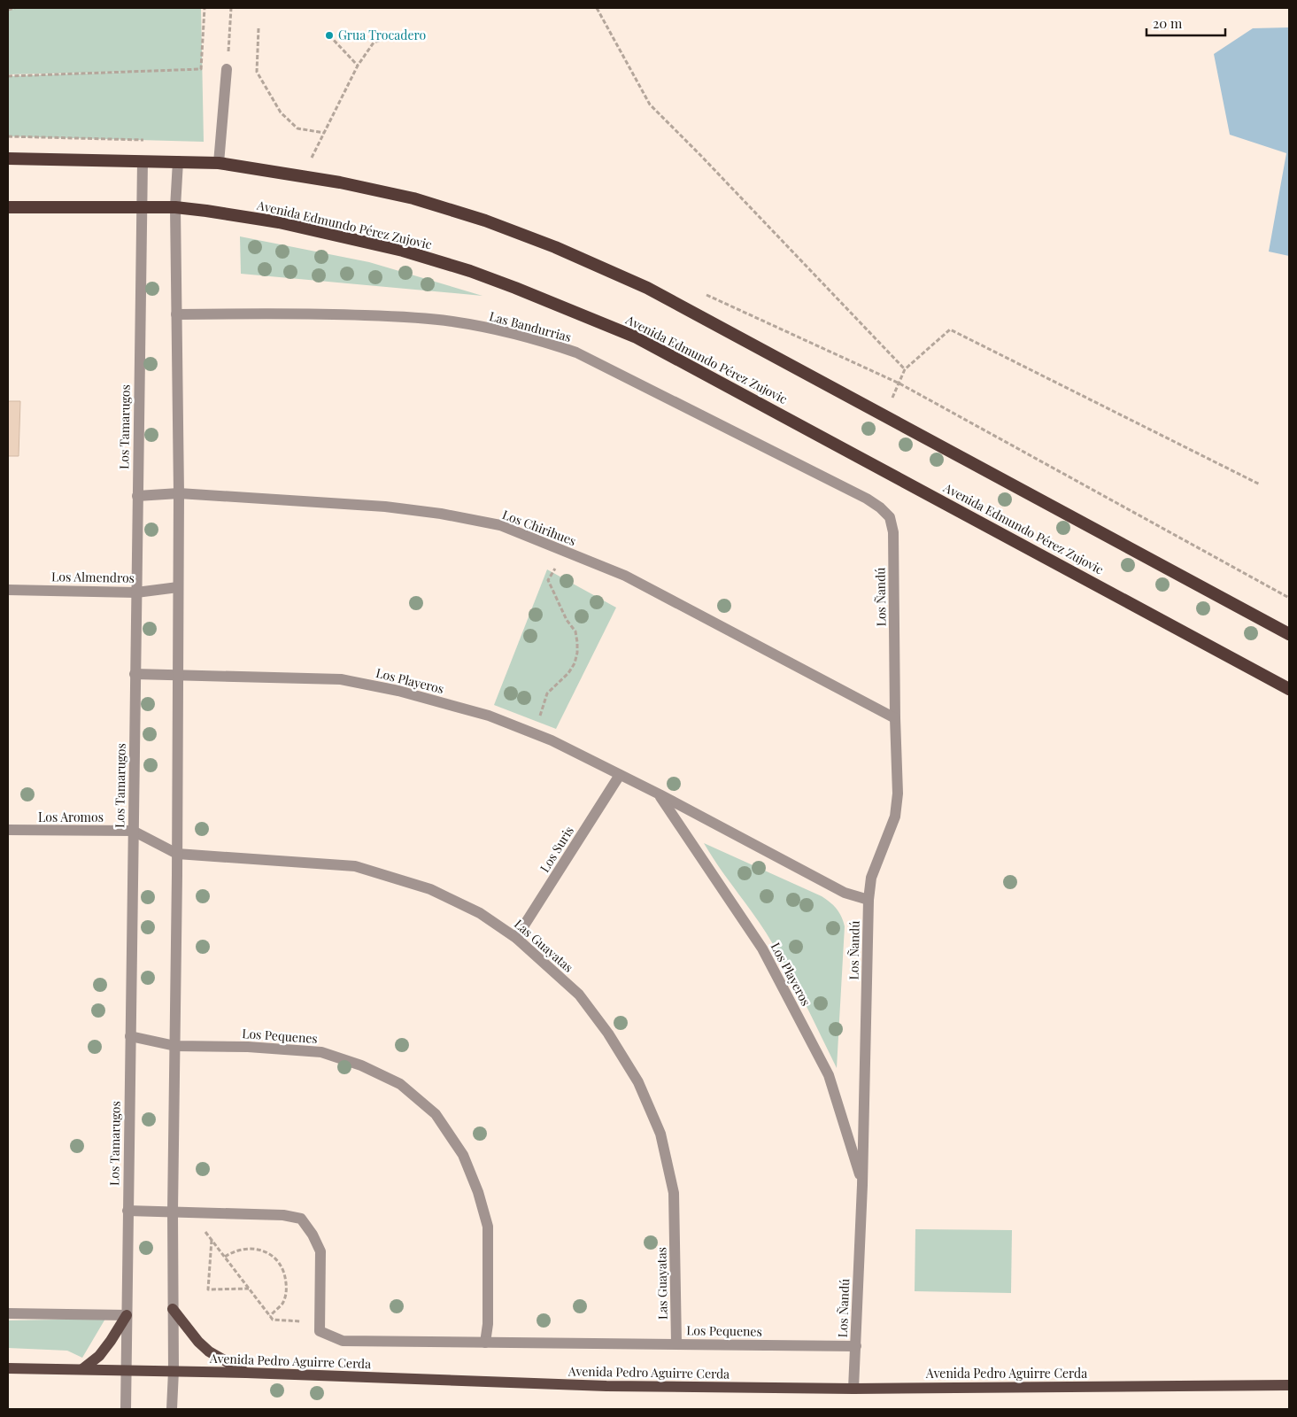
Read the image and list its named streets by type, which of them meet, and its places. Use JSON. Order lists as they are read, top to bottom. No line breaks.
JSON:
{"streets":{"highway":["Avenida Edmundo Pérez Zujovic"],"main road":["Avenida Pedro Aguirre Cerda"],"street":["Las Bandurrias","Los Tamarugos","Los Chirihues","Los Almendros","Los Ñandú","Los Playeros","Los Aromos","Los Suris","Las Guayatas","Los Pequenes"]},"crossings":[["Avenida Edmundo Pérez Zujovic","Los Tamarugos"],["Las Bandurrias","Los Ñandú"],["Los Tamarugos","Los Chirihues"],["Los Tamarugos","Los Almendros"],["Los Tamarugos","Los Playeros"],["Los Tamarugos","Los Aromos"],["Los Tamarugos","Las Guayatas"],["Los Tamarugos","Los Pequenes"],["Los Tamarugos","Avenida Pedro Aguirre Cerda"],["Los Chirihues","Los Ñandú"],["Los Ñandú","Los Playeros"],["Los Ñandú","Los Pequenes"],["Los Ñandú","Avenida Pedro Aguirre Cerda"],["Los Playeros","Los Suris"],["Los Aromos","Las Guayatas"],["Los Suris","Las Guayatas"],["Las Guayatas","Los Pequenes"]],"places":["Grua Trocadero"],"scale_bar":"20 m"}
